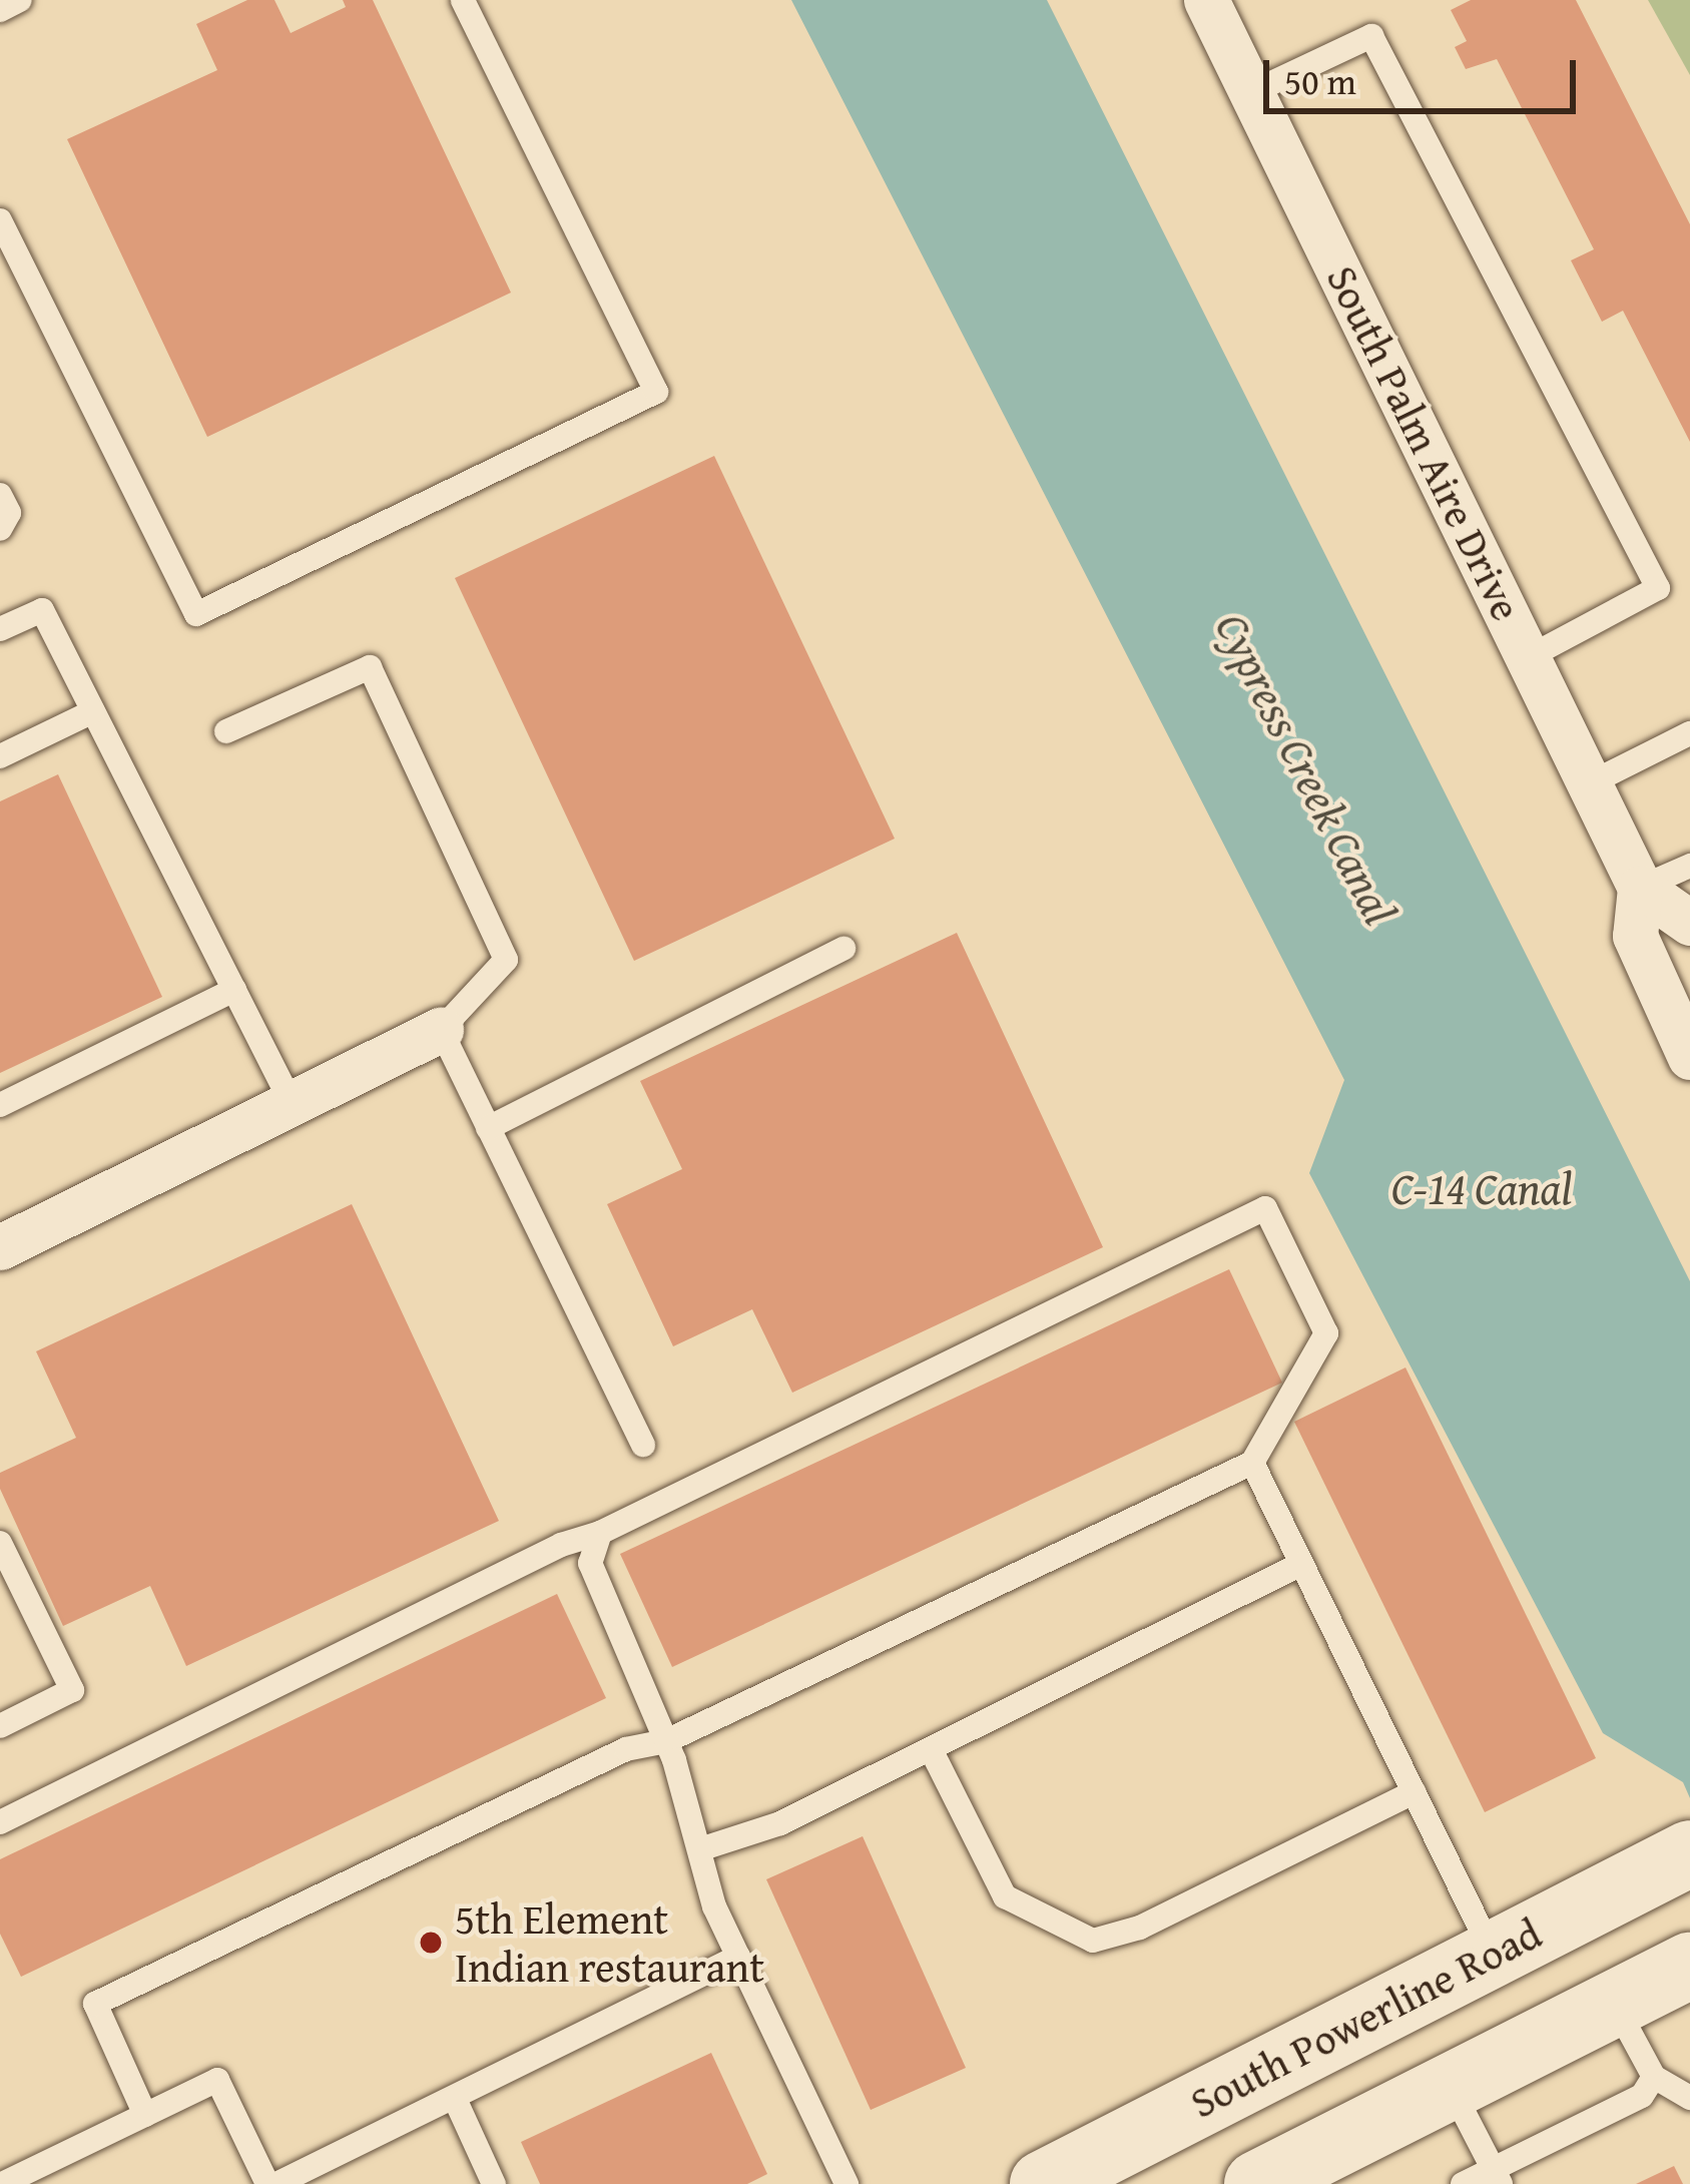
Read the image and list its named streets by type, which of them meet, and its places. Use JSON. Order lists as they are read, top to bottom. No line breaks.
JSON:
{"streets":{"main road":["South Powerline Road"],"street":["South Palm Aire Drive"]},"water":["Cypress Creek Canal","C-14 Canal"],"places":["5th Element Indian restaurant"],"scale_bar":"50 m"}
